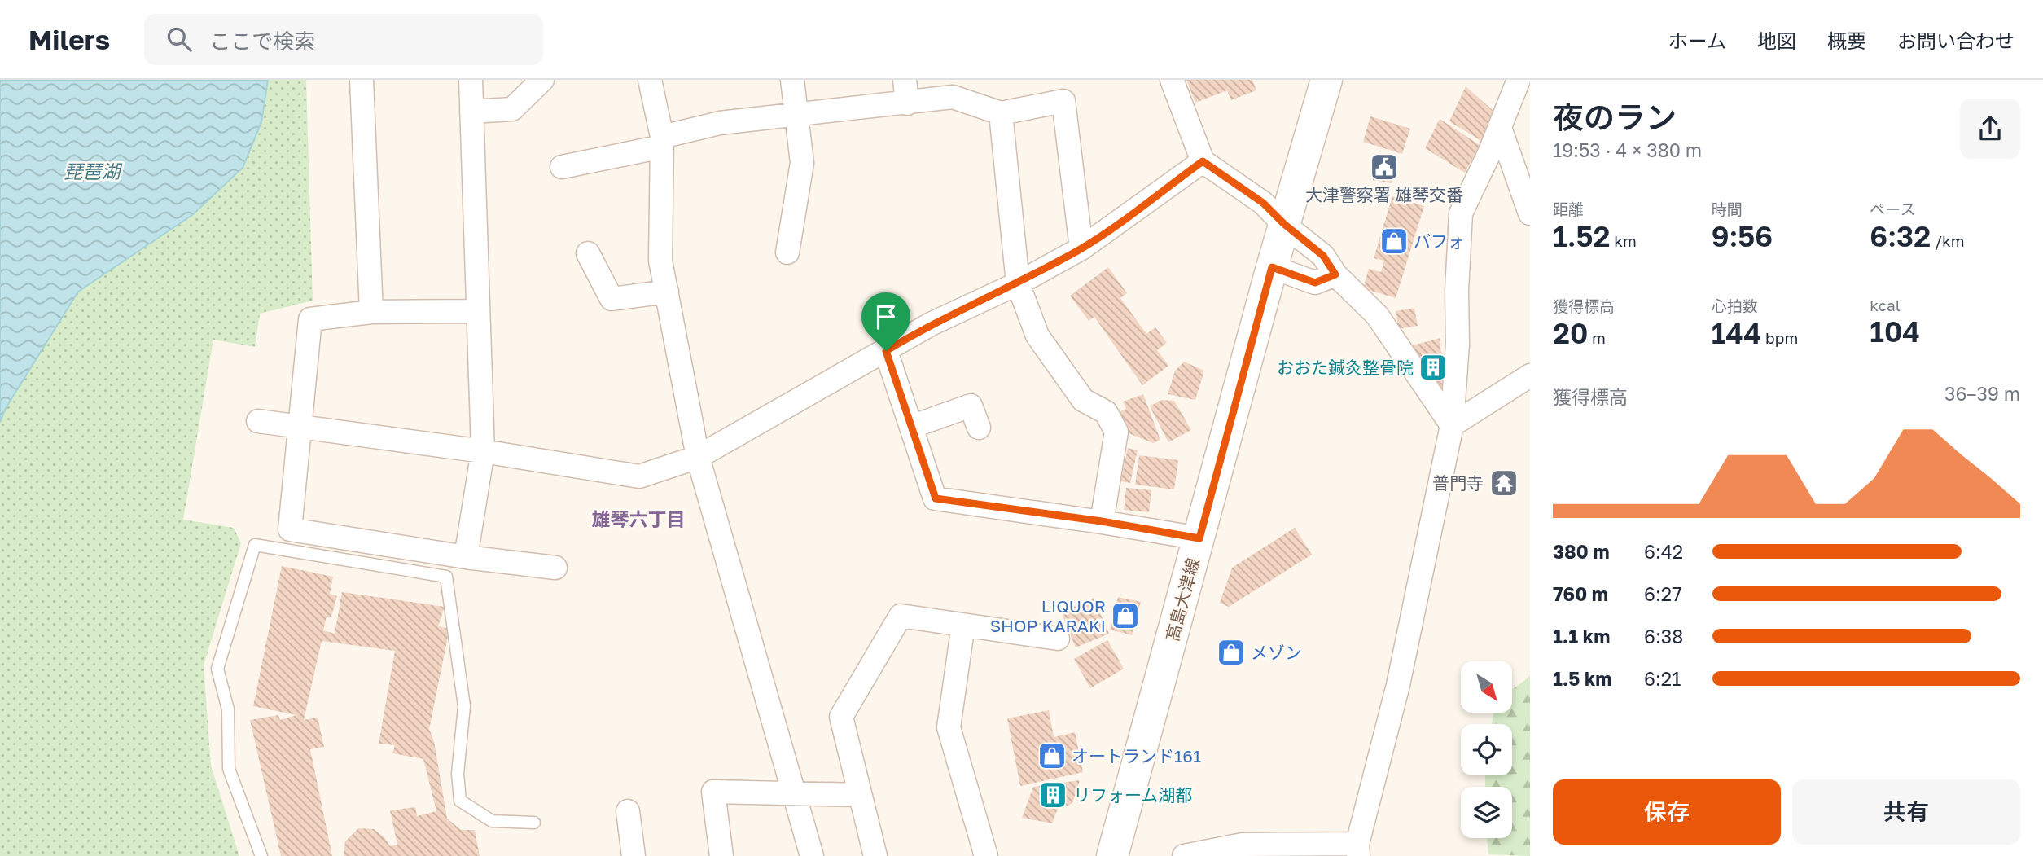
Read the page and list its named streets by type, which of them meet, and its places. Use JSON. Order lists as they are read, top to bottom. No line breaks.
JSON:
{"streets":{"main road":["高島大津線"]},"districts":["雄琴六丁目"],"water":["琵琶湖"],"places":{"public building":["大津警察署 雄琴交番"],"shop":["バフォ","LIQUOR SHOP KARAKI","メゾン","オートランド161"],"building":["おおた鍼灸整骨院","リフォーム湖都"],"temple":["普門寺"]},"north":"bottom right","page":{"header":"Milers","search":"ここで検索","nav":["ホーム","地図","概要","お問い合わせ"],"heading":["夜のラン","19:53 · 4 × 380 m"],"stats":[["距離","1.52 km"],["時間","9:56"],["ペース","6:32 /km"],["獲得標高","20 m"],["心拍数","144 bpm"],["kcal","104"]],"chart":["獲得標高","36–39 m"],"list":[{"name":"380 m","note":"6:42"},{"name":"760 m","note":"6:27"},{"name":"1.1 km","note":"6:38"},{"name":"1.5 km","note":"6:21"}],"buttons":["保存","共有"]}}
